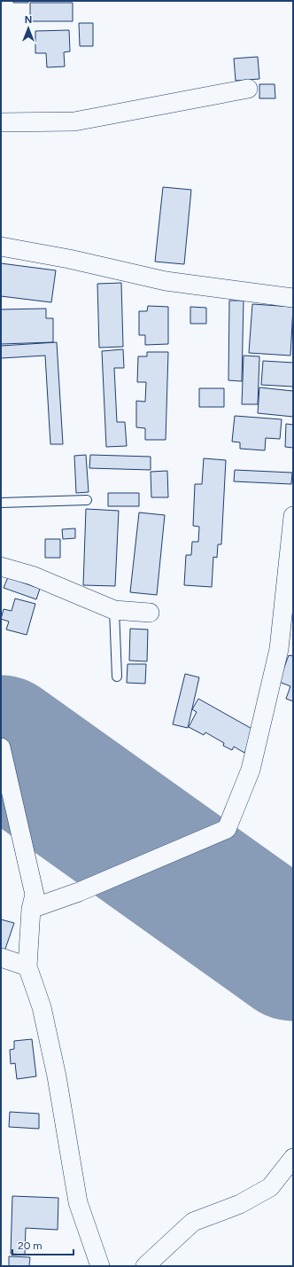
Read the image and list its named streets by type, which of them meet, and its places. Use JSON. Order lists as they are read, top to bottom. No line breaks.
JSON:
{"scale_bar":"20 m","north":"top"}
